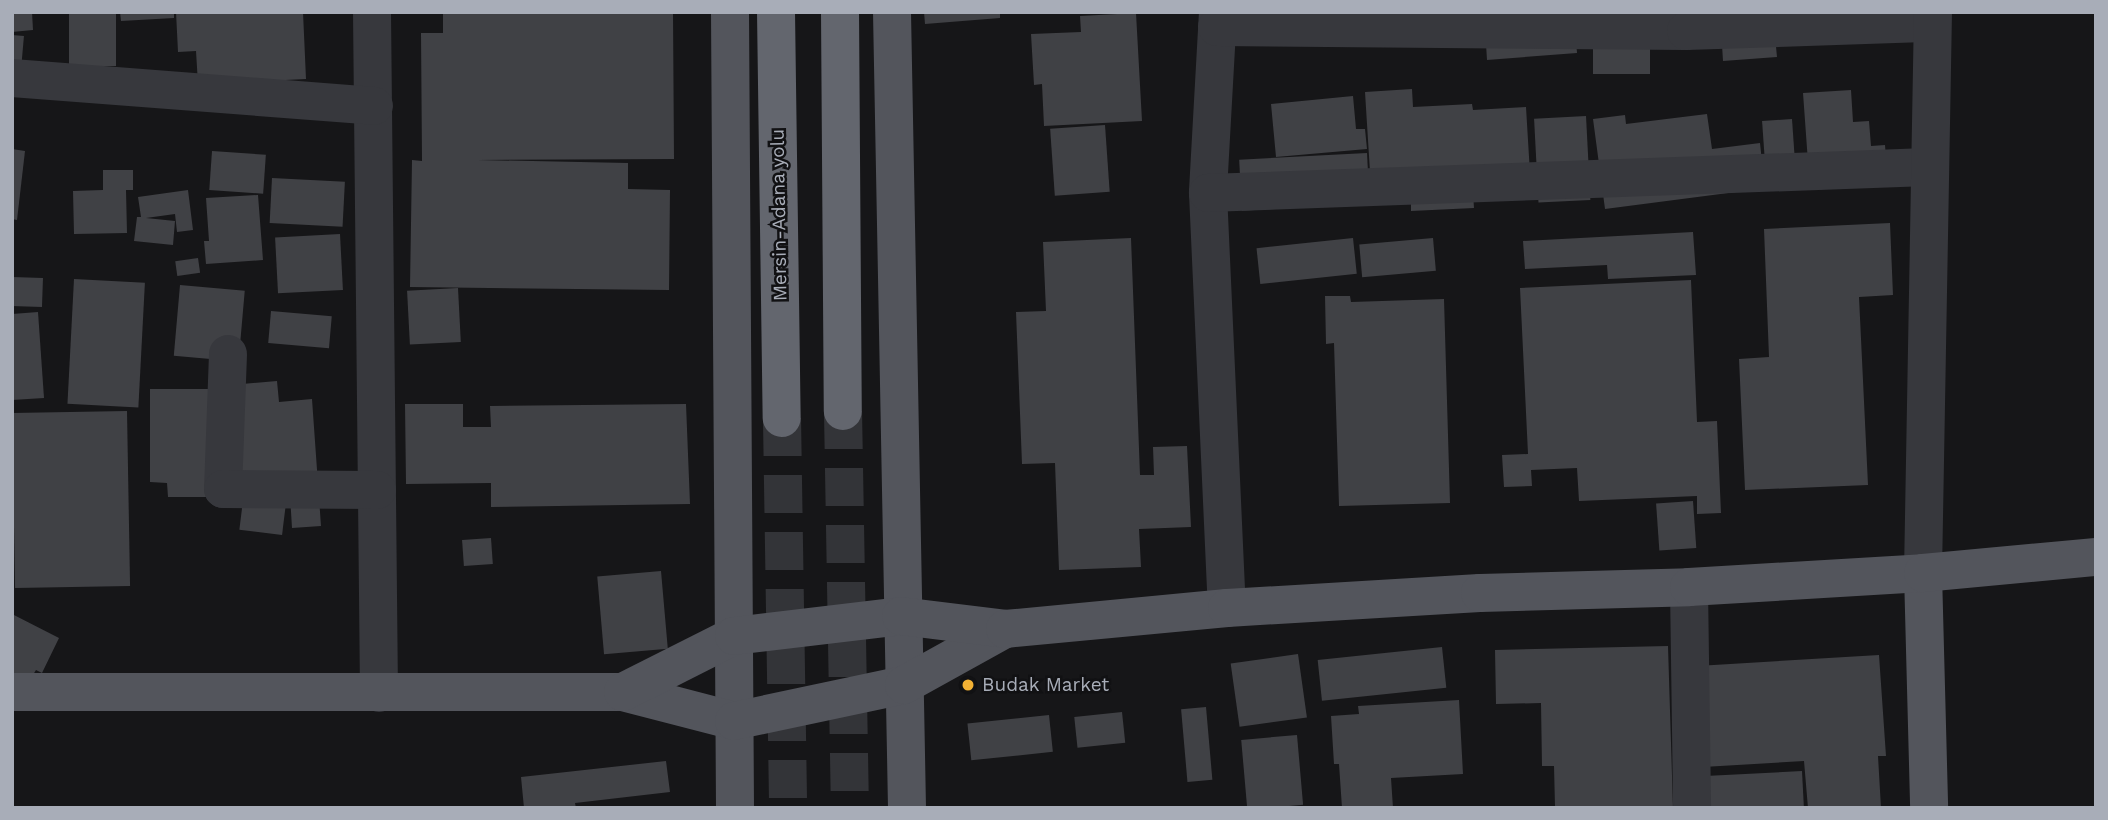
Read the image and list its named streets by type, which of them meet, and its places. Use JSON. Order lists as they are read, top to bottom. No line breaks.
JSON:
{"streets":{"highway":["Mersin-Adana yolu"]},"places":["Budak Market"]}
